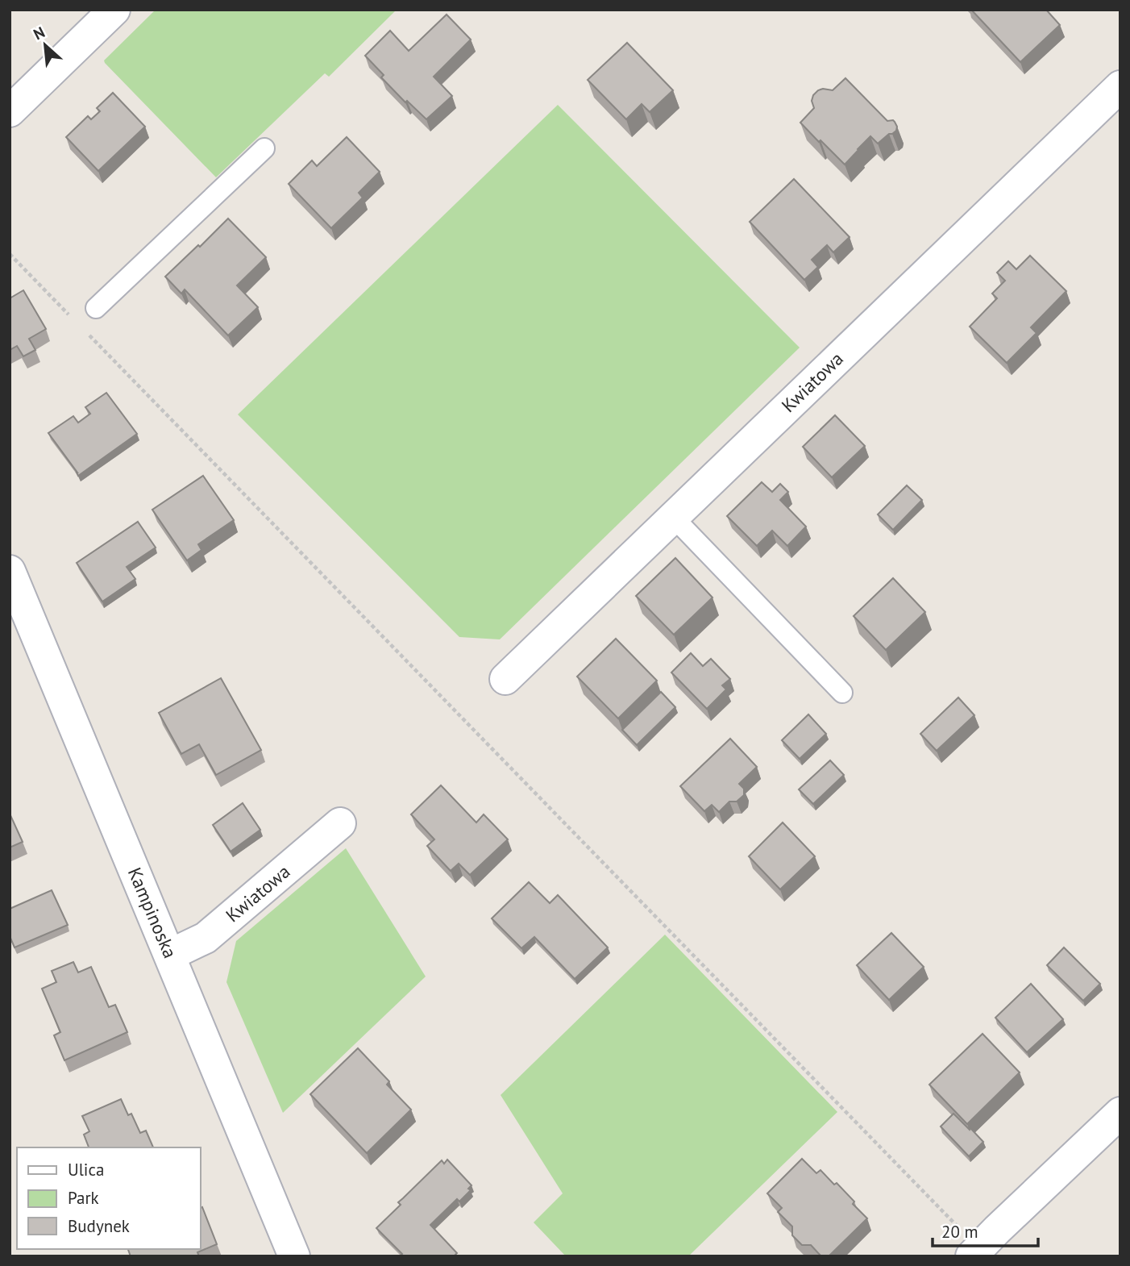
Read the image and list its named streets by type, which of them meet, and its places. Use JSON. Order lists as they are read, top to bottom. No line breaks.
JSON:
{"streets":{"street":["Kwiatowa","Kampinoska"]},"crossings":[["Kwiatowa","Kampinoska"]],"legend":["Ulica","Park","Budynek"],"scale_bar":"20 m","north":"top left"}
